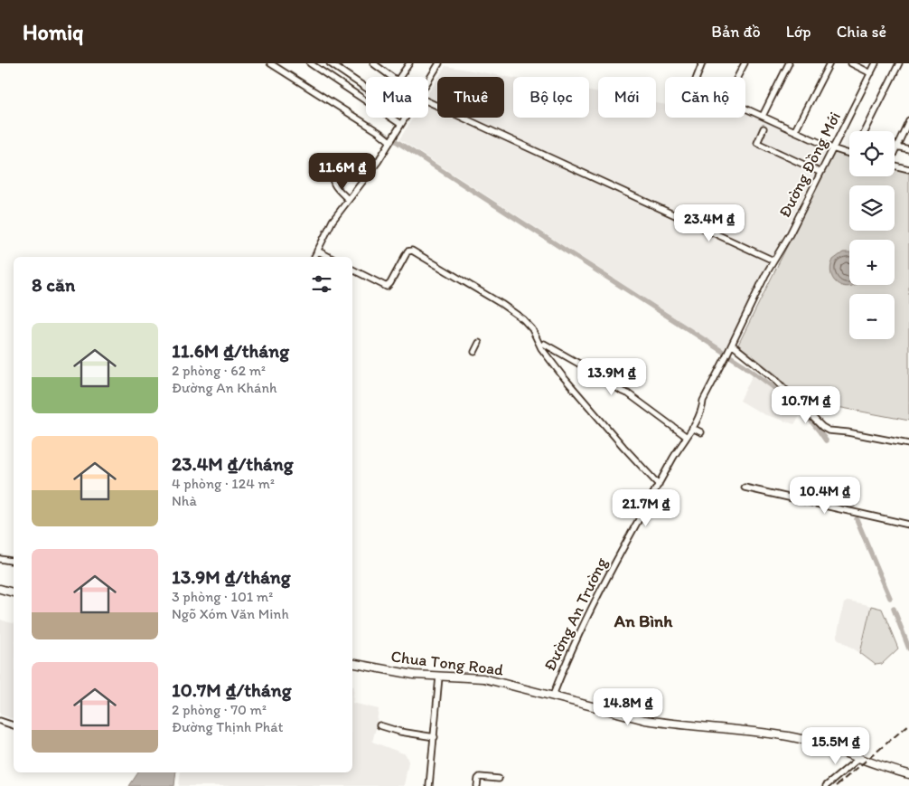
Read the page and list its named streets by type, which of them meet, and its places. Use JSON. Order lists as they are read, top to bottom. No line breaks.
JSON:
{"streets":{"main road":["Chua Tong Road"],"street":["Đường Đồng Mới","Đường An Trường"]},"crossings":[["Đường Đồng Mới","Đường An Trường"],["Đường An Trường","Chua Tong Road"]],"districts":["An Bình"],"page":{"header":"Homiq","nav":["Bản đồ","Lớp","Chia sẻ"],"chip":["Mua","Thuê","Bộ lọc","Mới","Căn hộ"],"map_buttons":["+","−"],"price":["11.6M ₫","23.4M ₫","13.9M ₫","10.7M ₫","10.4M ₫","21.7M ₫","14.8M ₫","15.5M ₫"],"heading":"8 căn","list":[{"name":"11.6M ₫/tháng","note":"2 phòng · 62 m² · Đường An Khánh"},{"name":"23.4M ₫/tháng","note":"4 phòng · 124 m² · Nhà"},{"name":"13.9M ₫/tháng","note":"3 phòng · 101 m² · Ngõ Xóm Văn Minh"},{"name":"10.7M ₫/tháng","note":"2 phòng · 70 m² · Đường Thịnh Phát"}]}}
